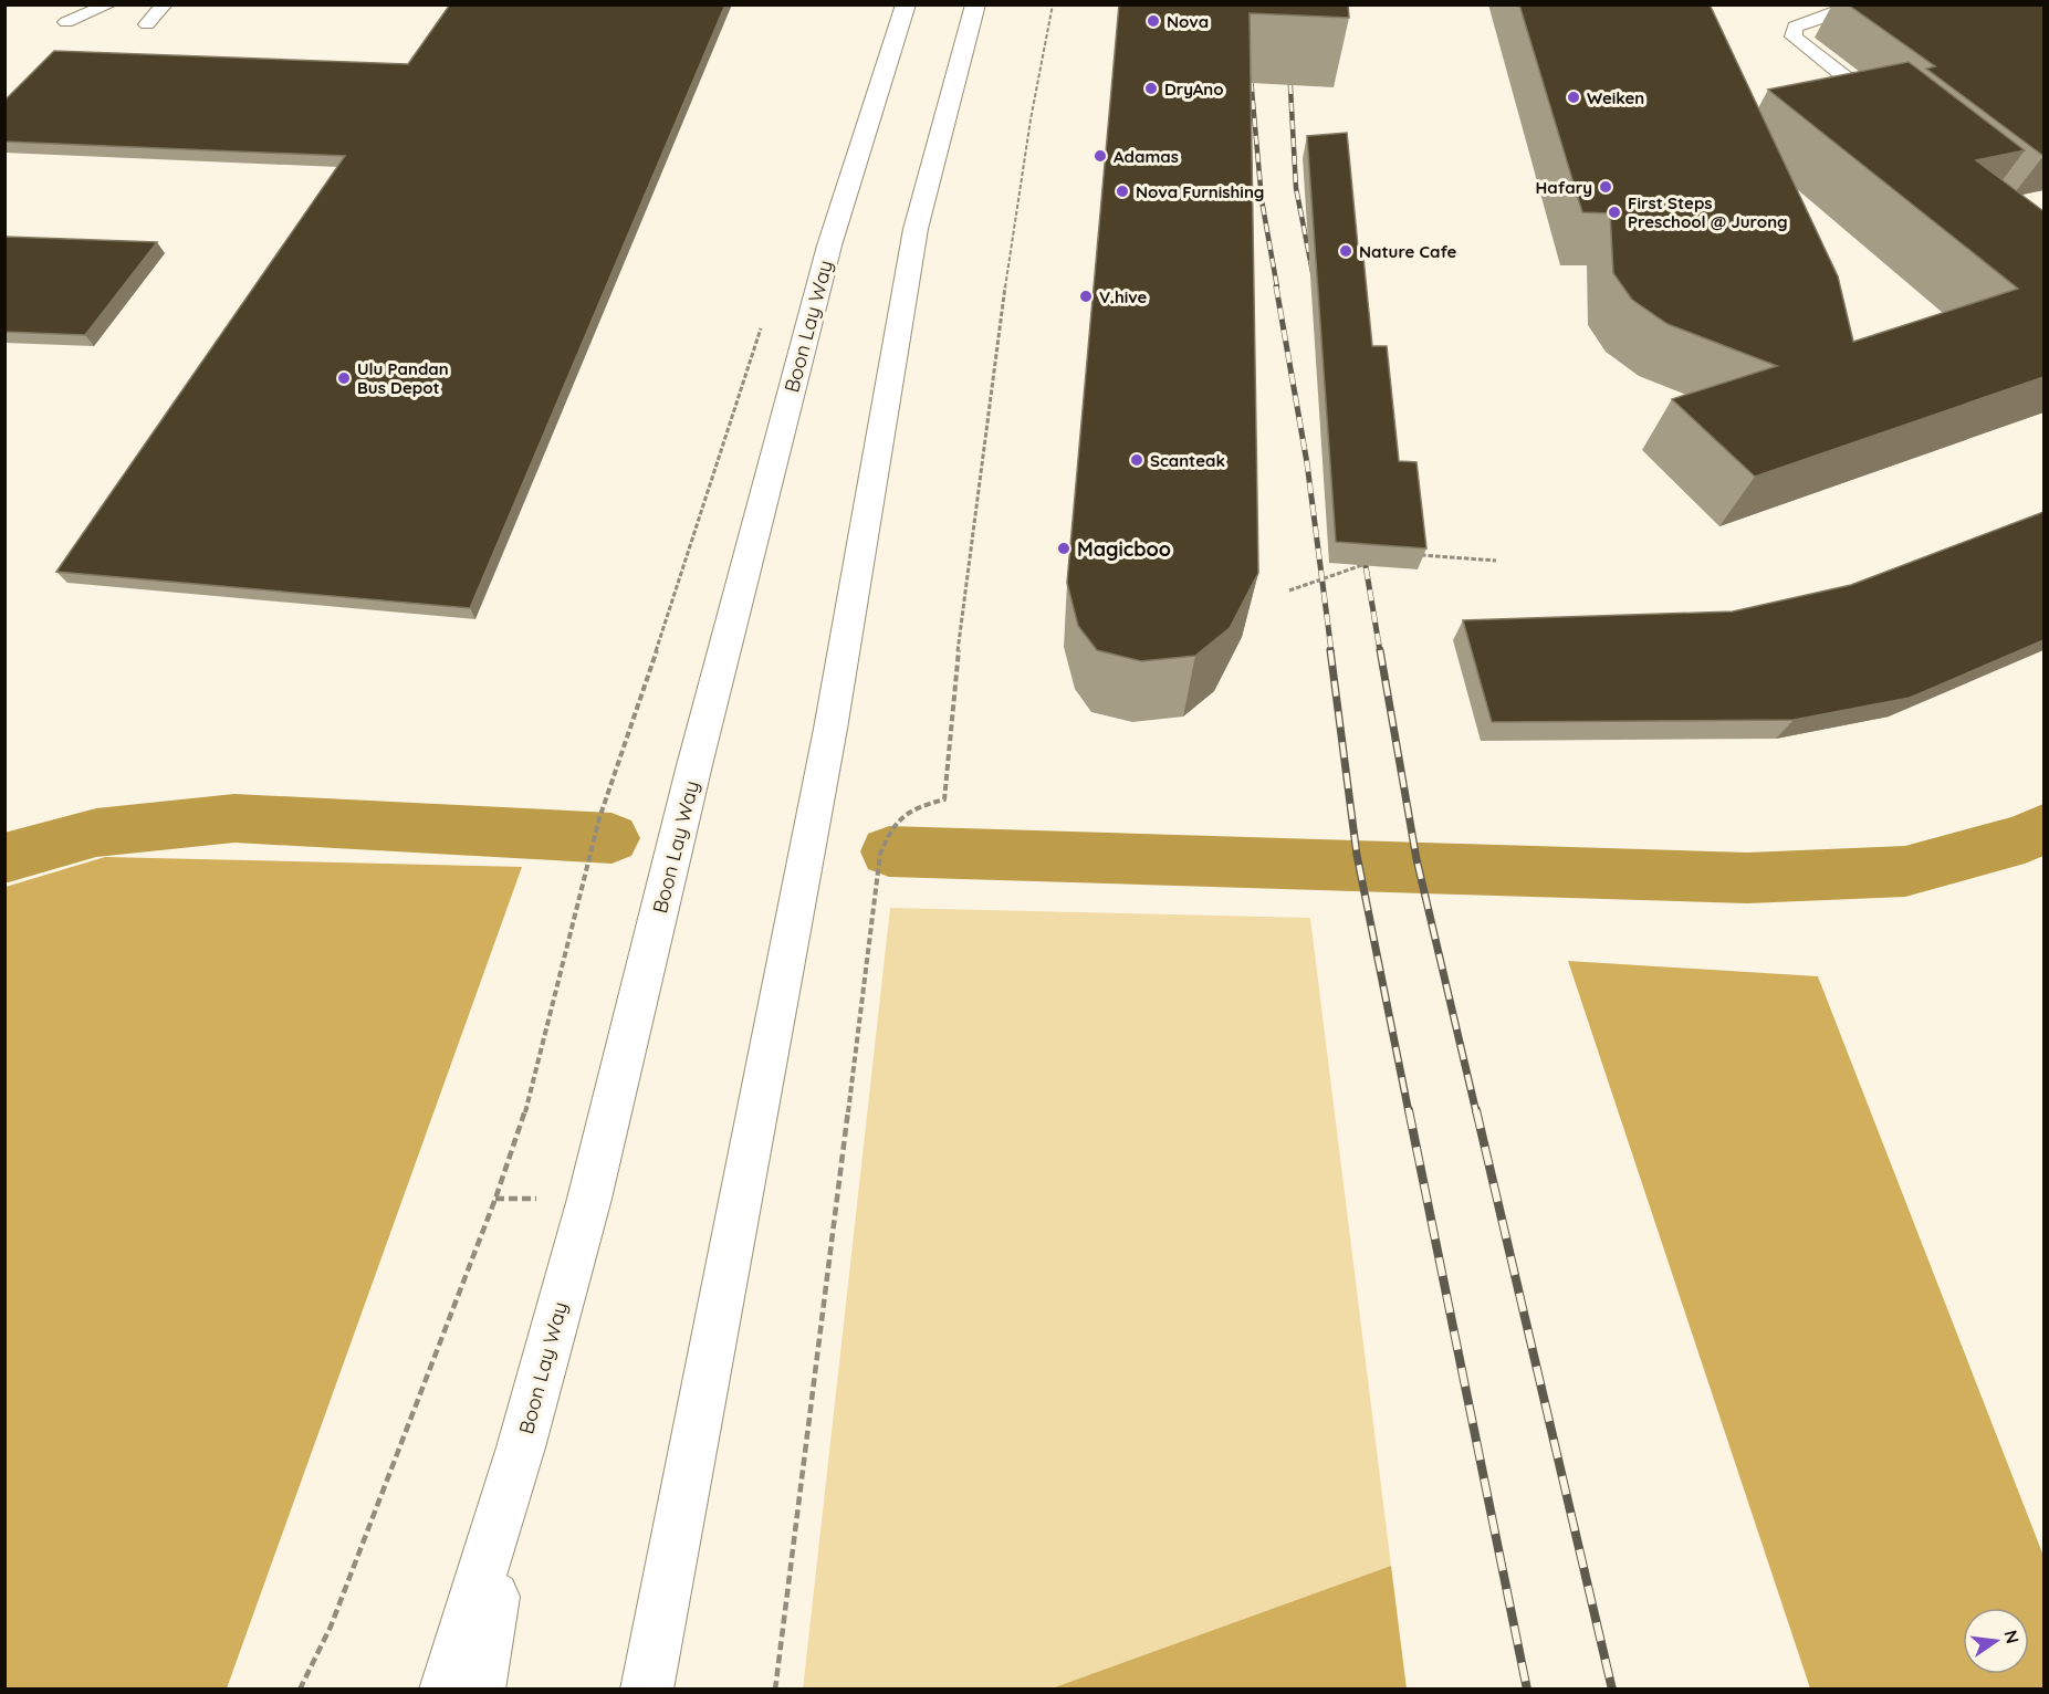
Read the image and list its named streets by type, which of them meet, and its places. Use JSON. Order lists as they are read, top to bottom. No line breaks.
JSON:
{"streets":{"main road":["Boon Lay Way"]},"places":["Nova","DryAno","Weiken","Adamas","Hafary","Nova Furnishing","First Steps Preschool @ Jurong","Nature Cafe","V.hive","Ulu Pandan Bus Depot","Scanteak","Magicboo"],"north":"right"}
